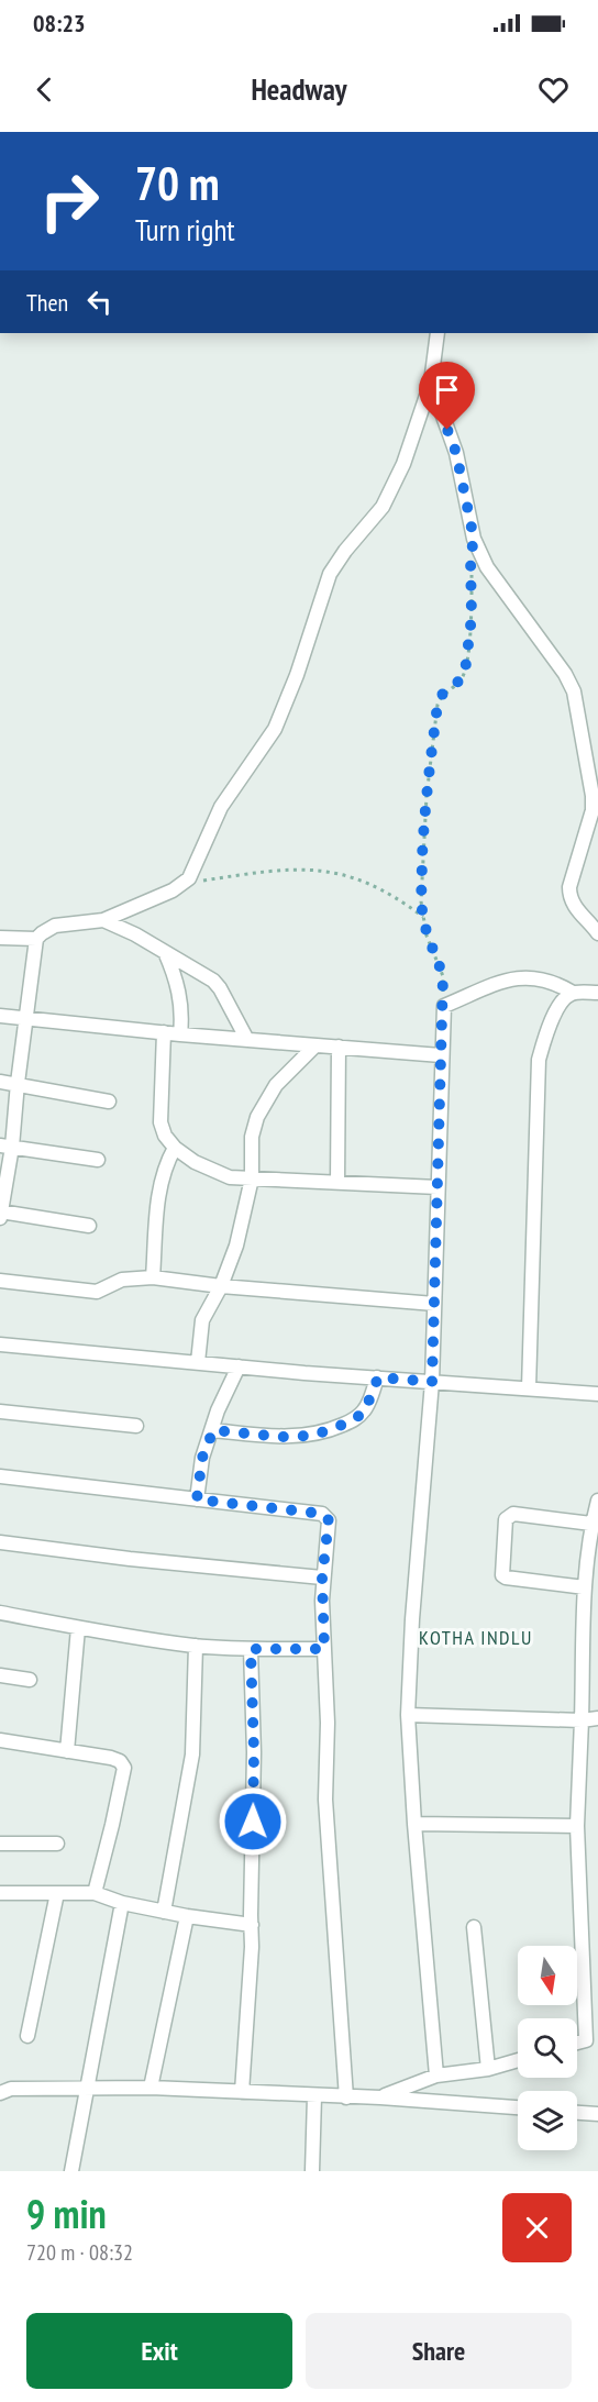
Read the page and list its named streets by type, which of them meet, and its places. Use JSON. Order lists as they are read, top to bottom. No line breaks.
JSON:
{"districts":["KOTHA INDLU"],"north":"bottom","page":{"status":"08:23","header":"Headway","turn":["70 m","Turn right"],"then":"Then","heading":["9 min","720 m · 08:32"],"buttons":["Exit","Share"]}}
